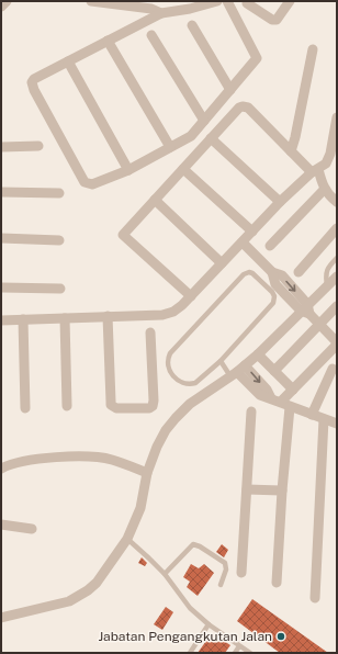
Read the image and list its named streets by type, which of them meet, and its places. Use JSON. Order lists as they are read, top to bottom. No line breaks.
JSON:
{"places":["Jabatan Pengangkutan Jalan"]}
